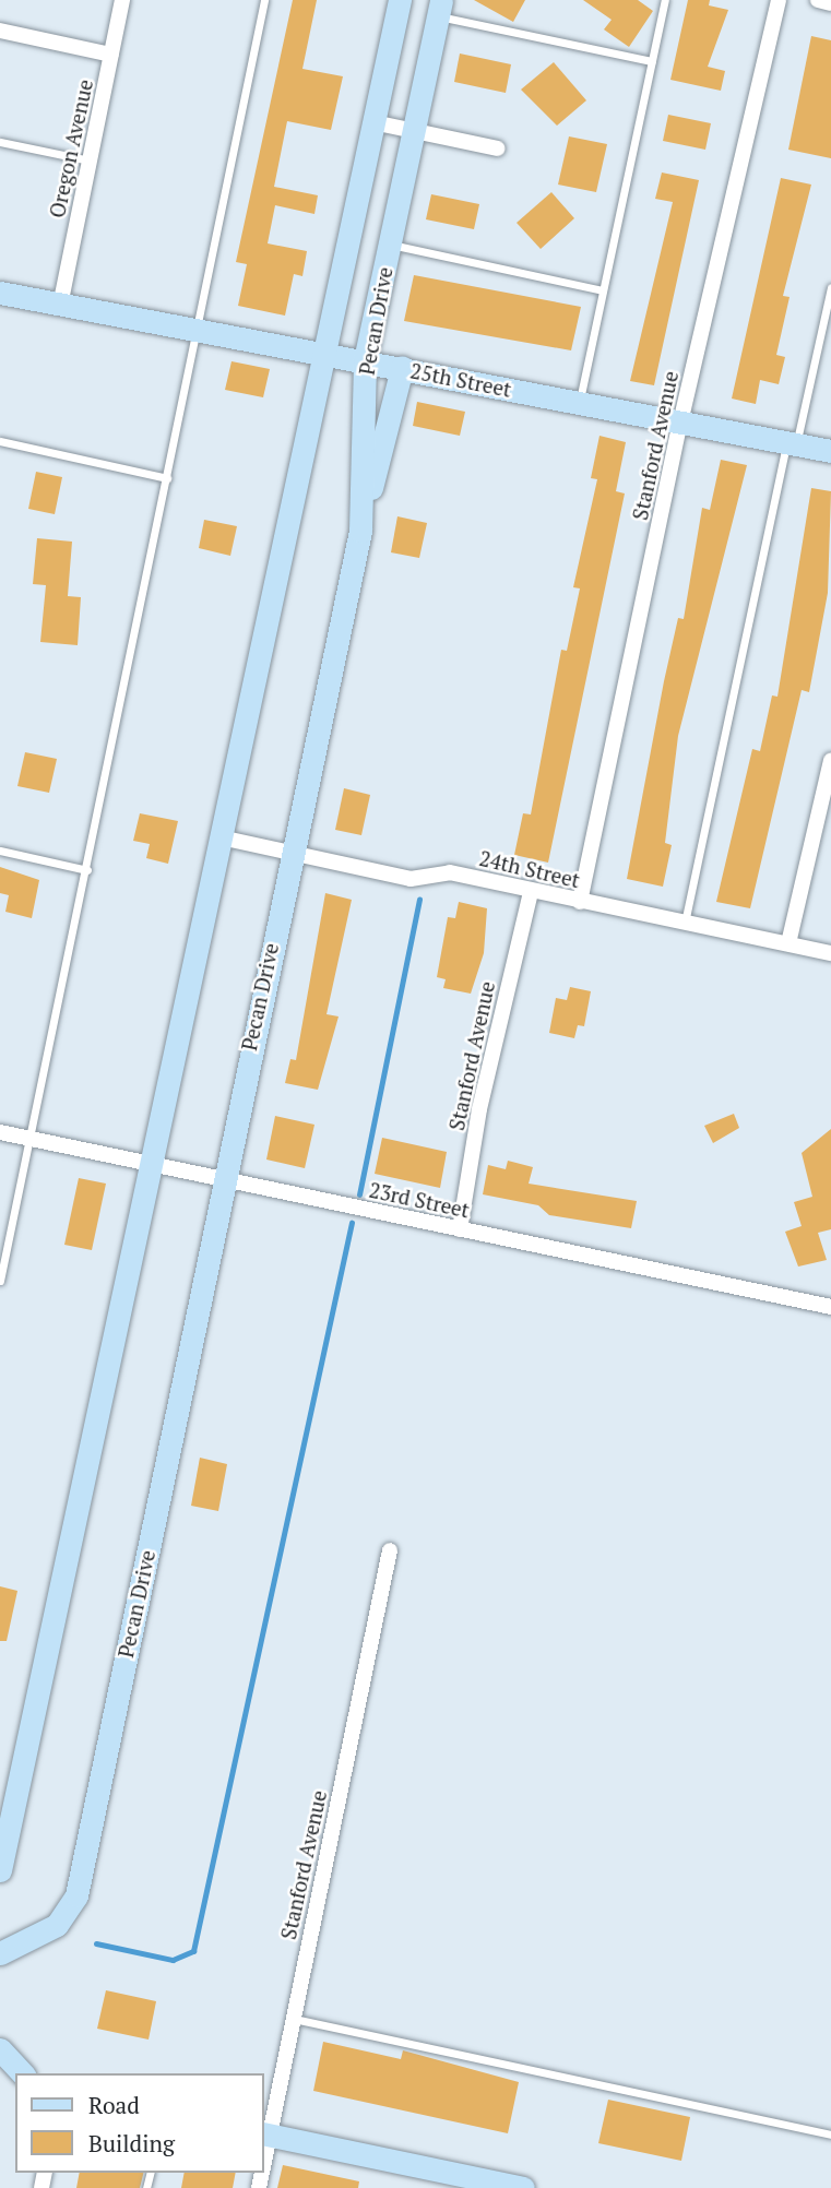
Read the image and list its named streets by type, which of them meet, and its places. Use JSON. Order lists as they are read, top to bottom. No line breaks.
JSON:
{"streets":{"main road":["Pecan Drive","25th Street"],"street":["Oregon Avenue","Stanford Avenue","24th Street","23rd Street"]},"crossings":[["Oregon Avenue","25th Street"],["Pecan Drive","25th Street"],["Pecan Drive","24th Street"],["Pecan Drive","23rd Street"],["25th Street","Stanford Avenue"],["Stanford Avenue","24th Street"],["Stanford Avenue","23rd Street"]],"legend":["Road","Building"]}
